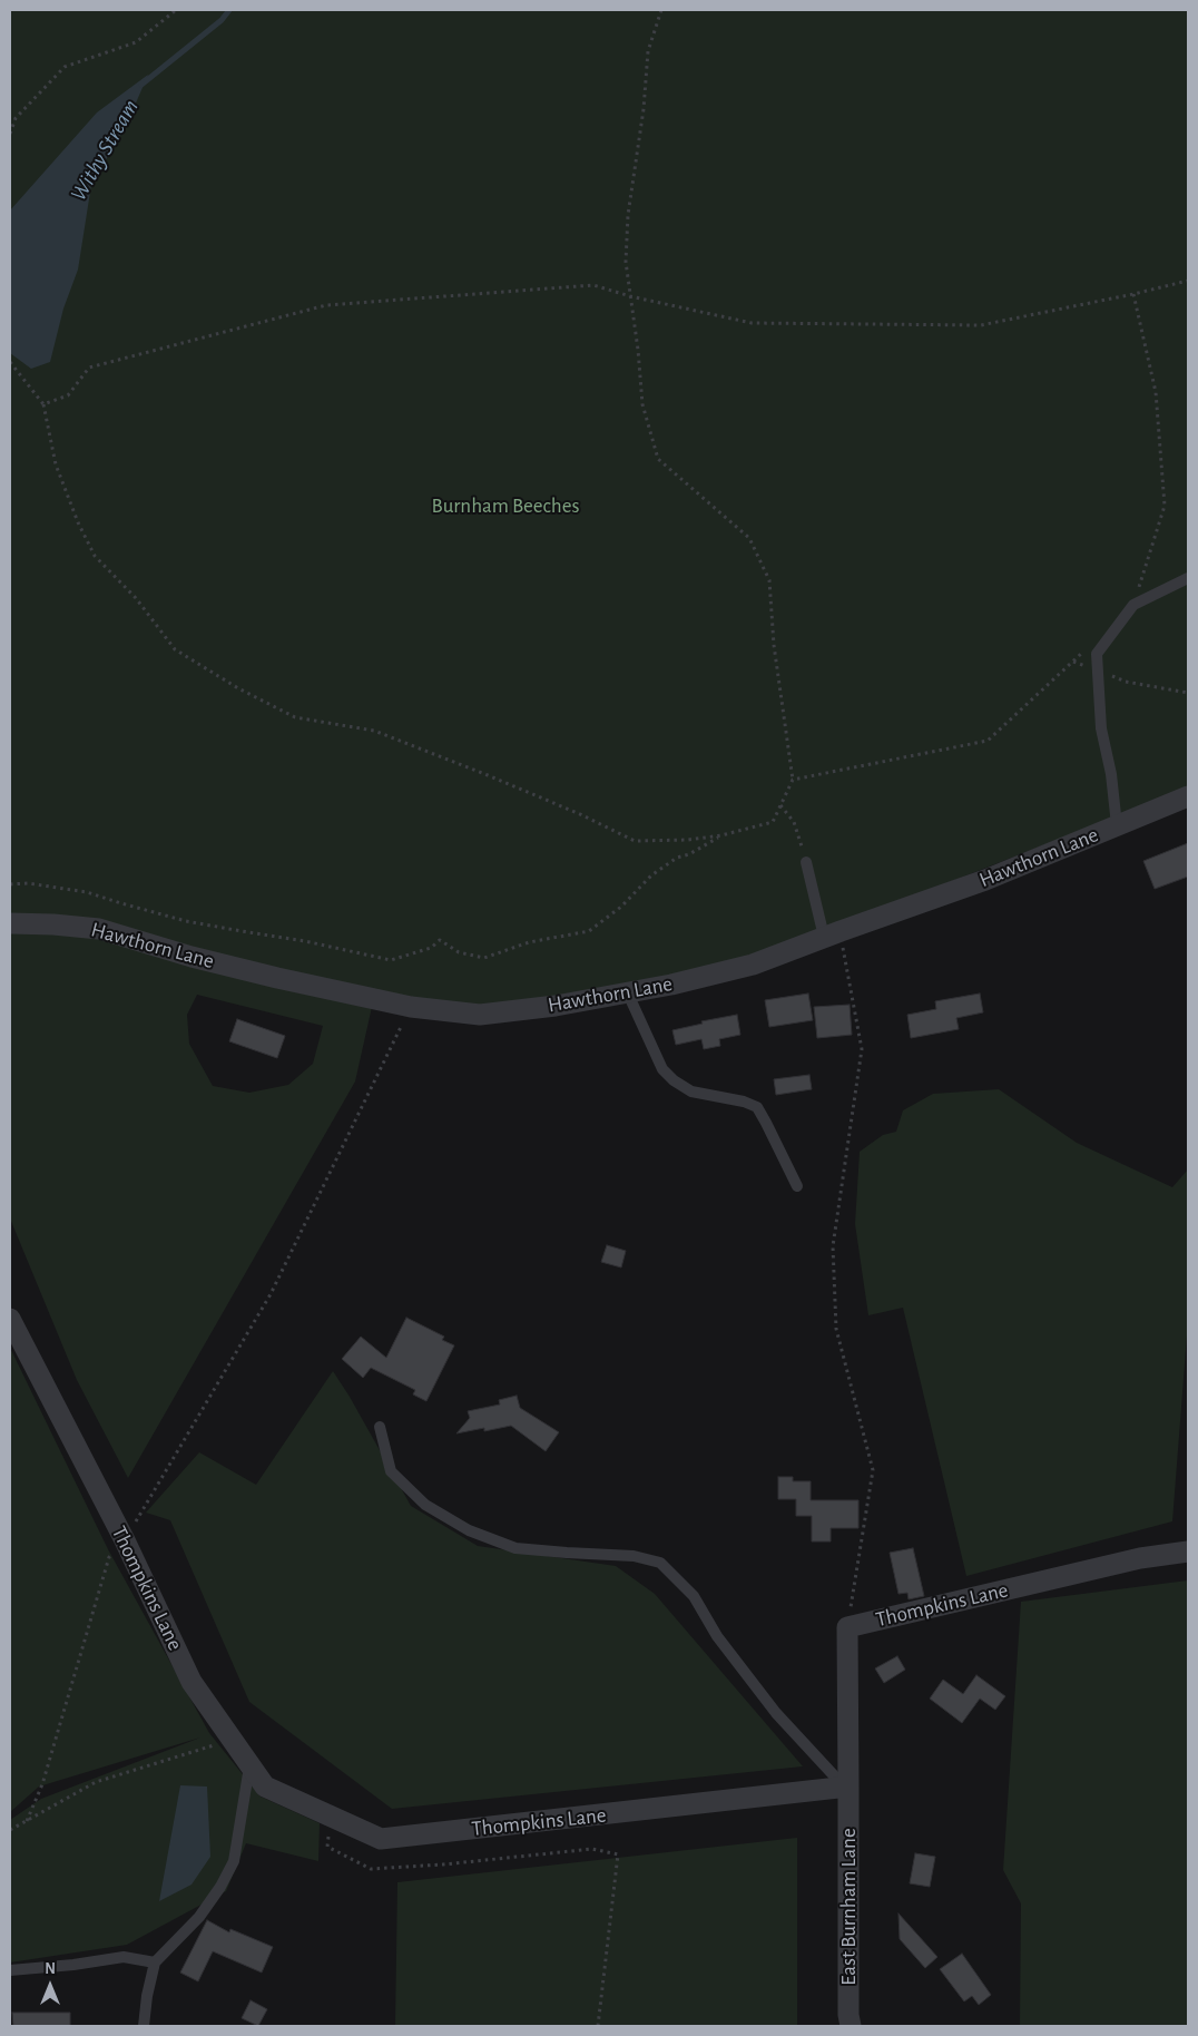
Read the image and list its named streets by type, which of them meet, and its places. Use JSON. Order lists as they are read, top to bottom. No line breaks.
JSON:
{"streets":{"street":["Hawthorn Lane","Thompkins Lane","East Burnham Lane"]},"crossings":[["Thompkins Lane","East Burnham Lane"]],"water":["Withy Stream"],"parks":["Burnham Beeches"],"north":"top"}
